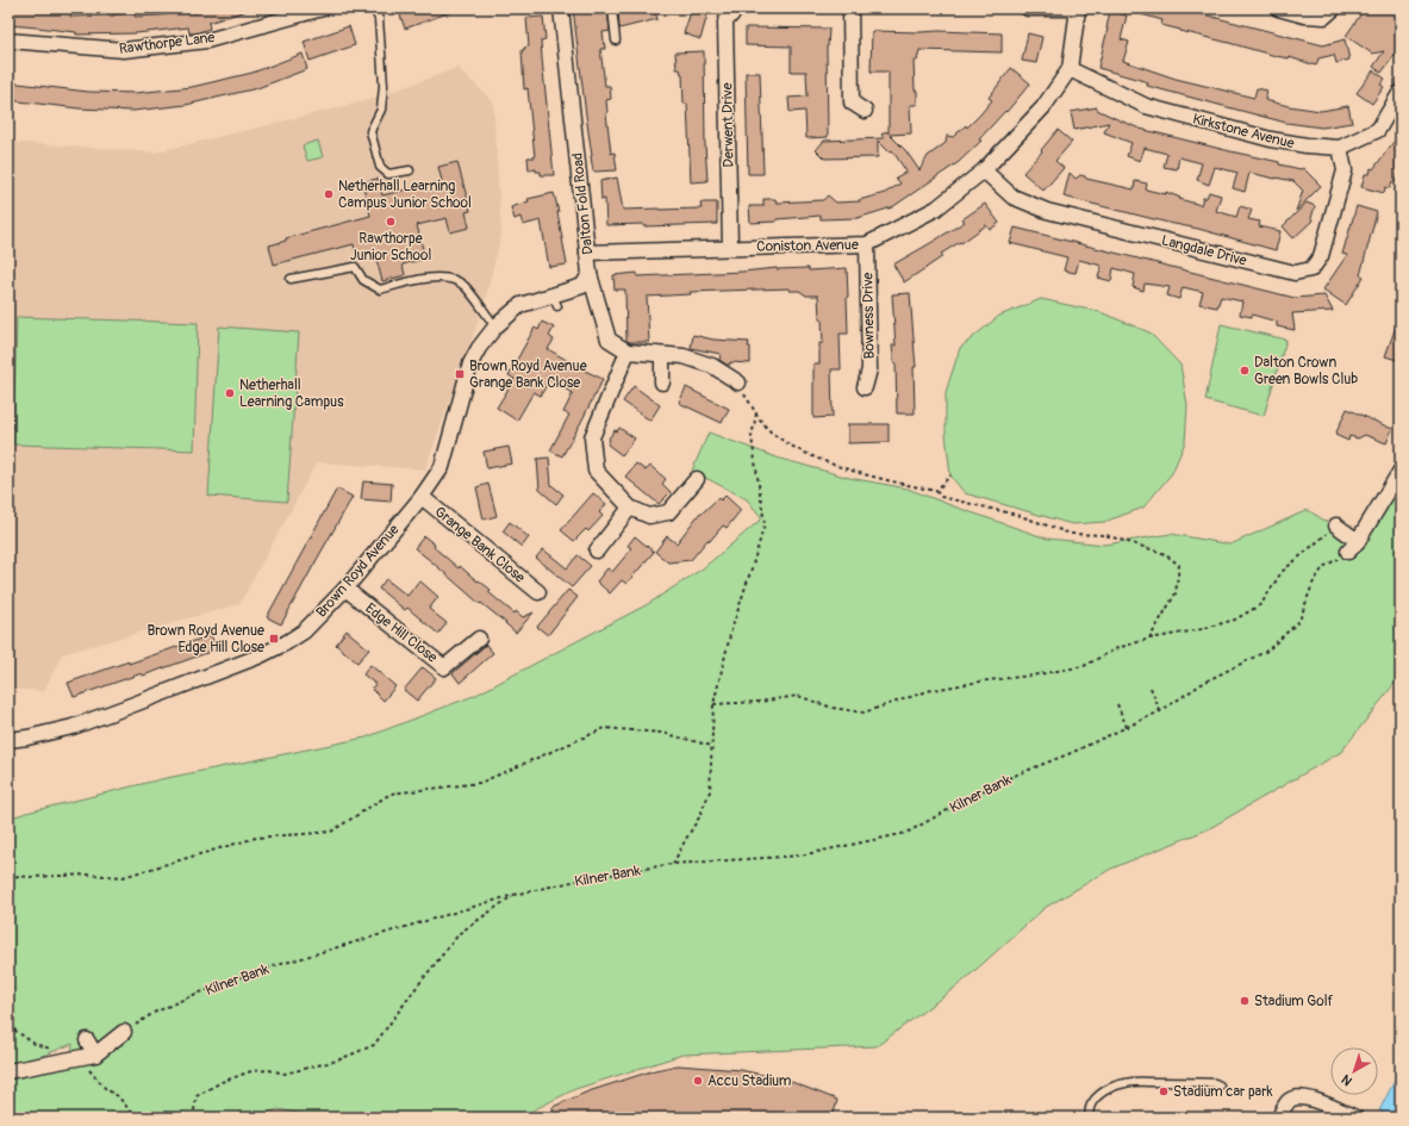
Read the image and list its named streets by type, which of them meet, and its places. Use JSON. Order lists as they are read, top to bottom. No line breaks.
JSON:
{"streets":{"street":["Rawthorpe Lane","Derwent Drive","Kirkstone Avenue","Dalton Fold Road","Coniston Avenue","Langdale Drive","Bowness Drive","Grange Bank Close","Brown Royd Avenue","Edge Hill Close"],"path":["Kilner Bank"]},"crossings":[["Derwent Drive","Coniston Avenue"],["Kirkstone Avenue","Coniston Avenue"],["Kirkstone Avenue","Langdale Drive"],["Dalton Fold Road","Coniston Avenue"],["Dalton Fold Road","Brown Royd Avenue"],["Coniston Avenue","Langdale Drive"],["Coniston Avenue","Bowness Drive"],["Grange Bank Close","Brown Royd Avenue"],["Brown Royd Avenue","Edge Hill Close"]],"places":{"other":["Netherhall Learning Campus Junior School","Rawthorpe Junior School","Dalton Crown Green Bowls Club","Netherhall Learning Campus","Stadium Golf","Accu Stadium","Stadium car park"],"transit":["Brown Royd Avenue Grange Bank Close","Brown Royd Avenue Edge Hill Close"]},"north":"bottom left"}
